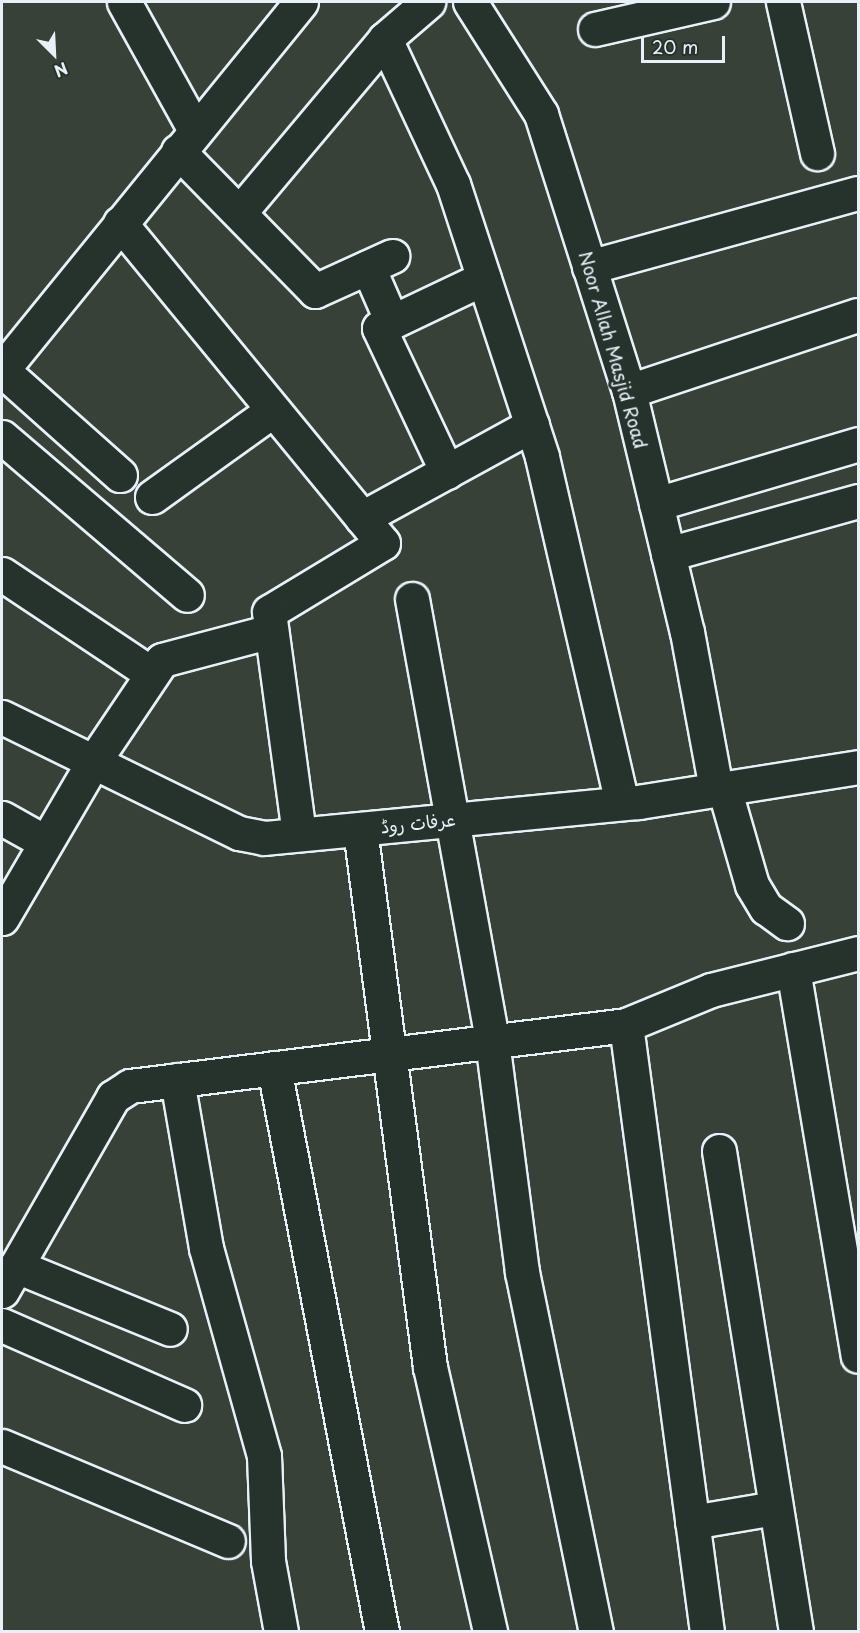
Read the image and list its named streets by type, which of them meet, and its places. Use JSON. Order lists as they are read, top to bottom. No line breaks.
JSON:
{"streets":{"street":["Noor Allah Masjid Road","عرفات روڈ"]},"crossings":[["Noor Allah Masjid Road","عرفات روڈ"]],"scale_bar":"20 m","north":"bottom right"}
